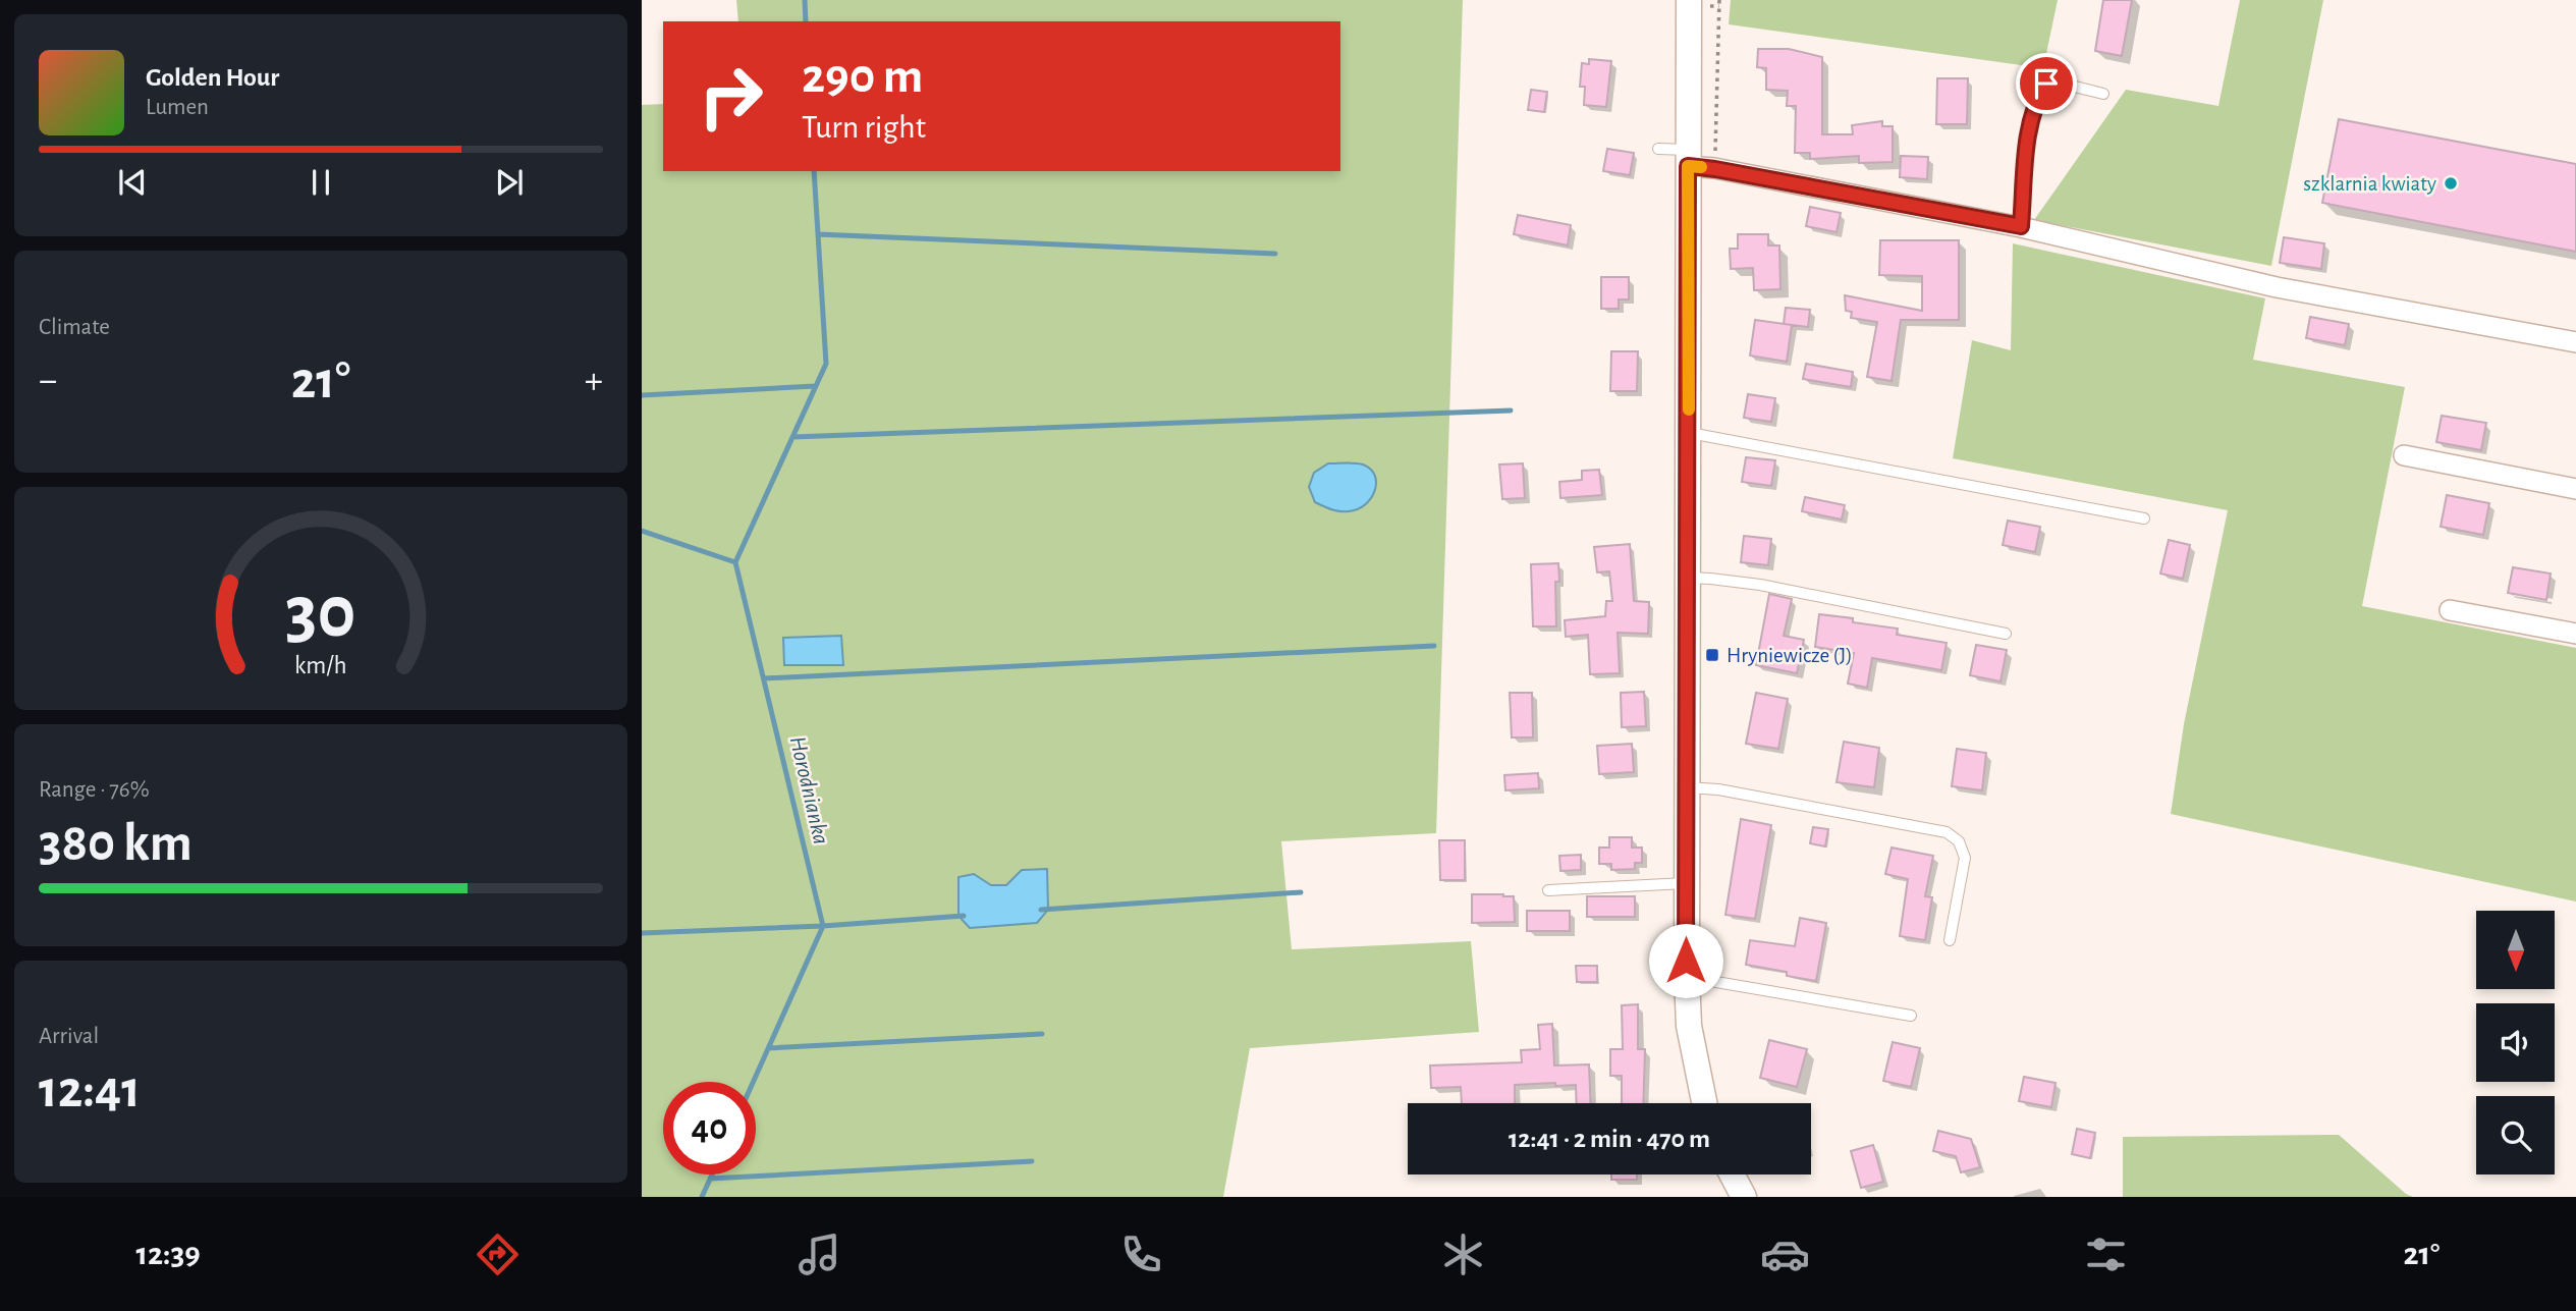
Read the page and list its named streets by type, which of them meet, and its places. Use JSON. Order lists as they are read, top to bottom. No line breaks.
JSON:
{"water":["Horodnianka"],"places":{"other":["szklarnia kwiaty"],"transit":["Hryniewicze (J)"]},"north":"bottom","page":{"turn":["290 m","Turn right"],"song":["Golden Hour","Lumen"],"tile":["Climate",["Range · 76%","380 km"],["Arrival","12:41"]],"heat":["−","21°","+"],"limit":"40","trip":"12:41 · 2 min · 470 m","tabs":["12:39","21°"],"gauge":["30","km/h"]}}
